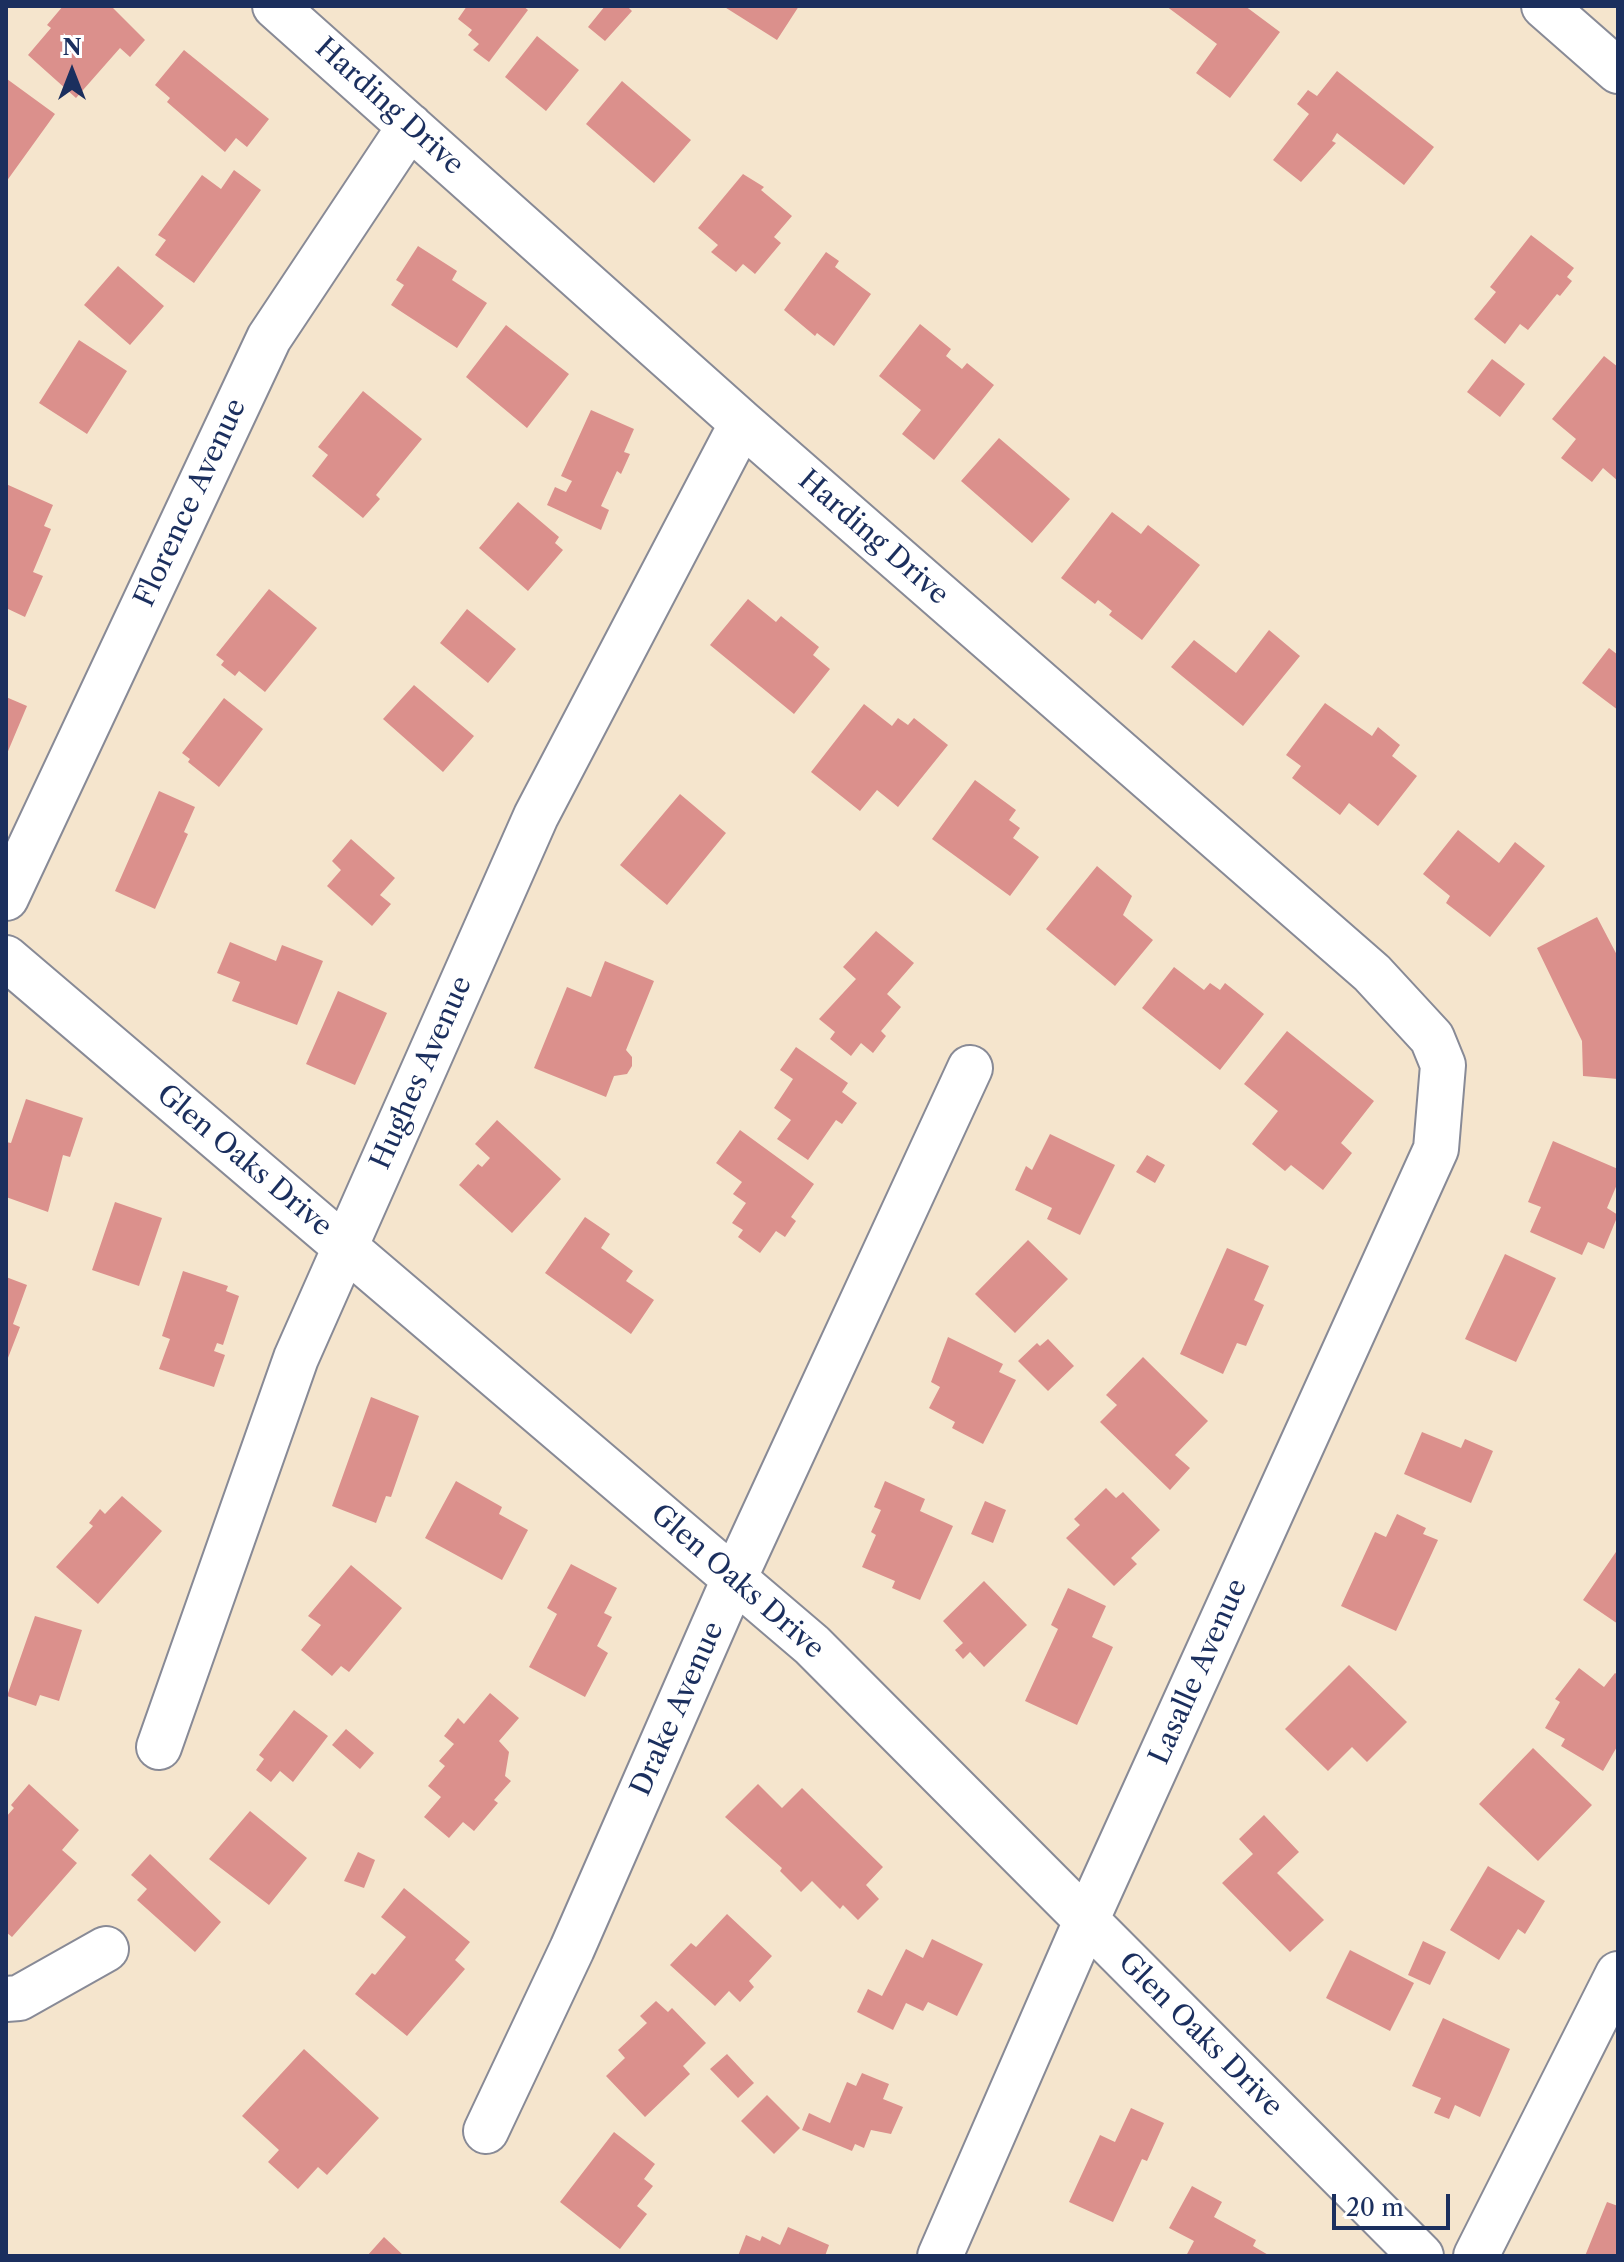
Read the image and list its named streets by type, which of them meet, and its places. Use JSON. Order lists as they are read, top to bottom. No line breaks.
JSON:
{"streets":{"street":["Harding Drive","Florence Avenue","Hughes Avenue","Glen Oaks Drive","Lasalle Avenue","Drake Avenue"]},"crossings":[["Harding Drive","Florence Avenue"],["Harding Drive","Hughes Avenue"],["Harding Drive","Lasalle Avenue"],["Hughes Avenue","Glen Oaks Drive"],["Glen Oaks Drive","Lasalle Avenue"],["Glen Oaks Drive","Drake Avenue"]],"scale_bar":"20 m","north":"top"}
